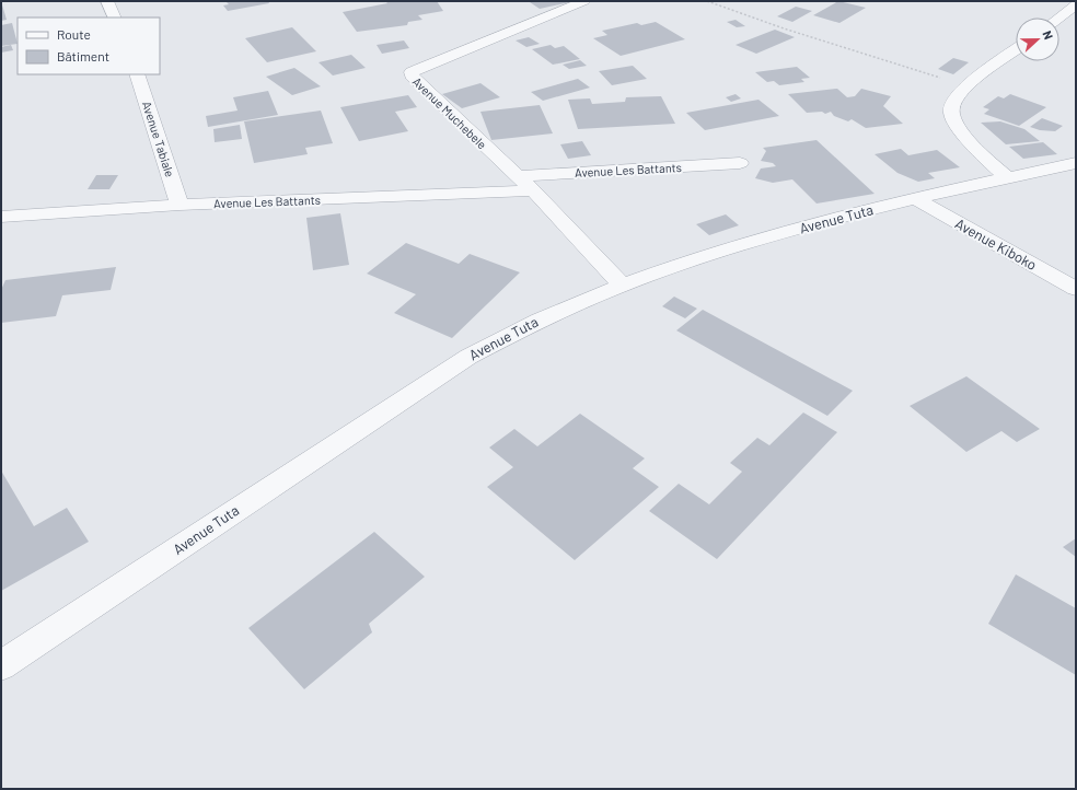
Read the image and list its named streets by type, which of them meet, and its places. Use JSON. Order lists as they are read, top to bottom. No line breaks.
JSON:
{"streets":{"street":["Avenue Muchebele","Avenue Tabiale","Avenue Les Battants","Avenue Tuta","Avenue Kiboko"]},"crossings":[["Avenue Muchebele","Avenue Les Battants"],["Avenue Muchebele","Avenue Tuta"],["Avenue Tabiale","Avenue Les Battants"],["Avenue Tuta","Avenue Kiboko"]],"legend":["Route","Bâtiment"],"north":"right"}
